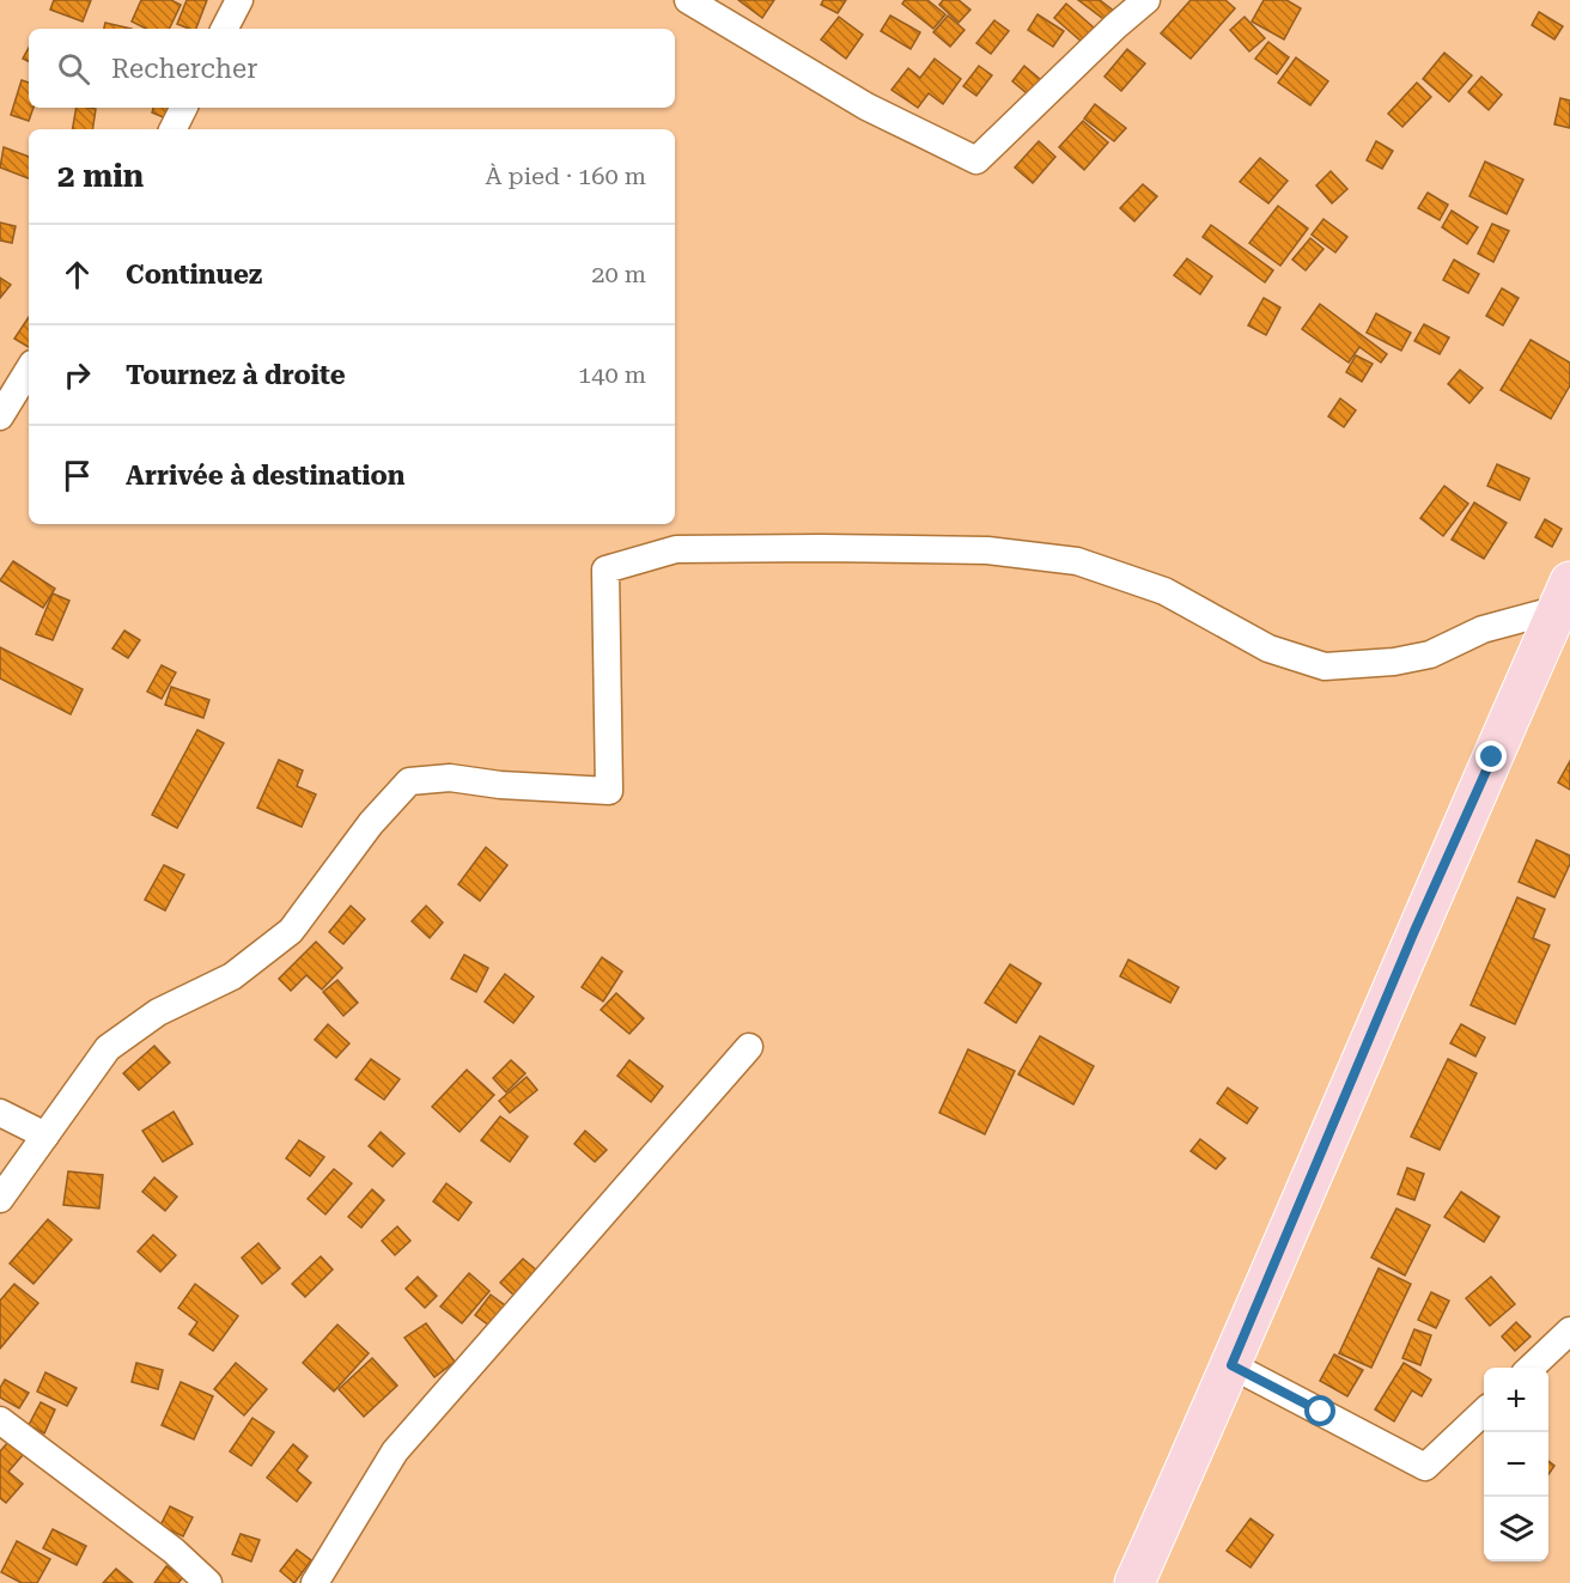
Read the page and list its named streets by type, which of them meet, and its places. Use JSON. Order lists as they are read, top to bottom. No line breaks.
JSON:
{"page":{"search":"Rechercher","heading":["2 min","À pied · 160 m"],"list":[["Continuez","20 m"],["Tournez à droite","140 m"],"Arrivée à destination"],"map_buttons":["+","−"]}}
